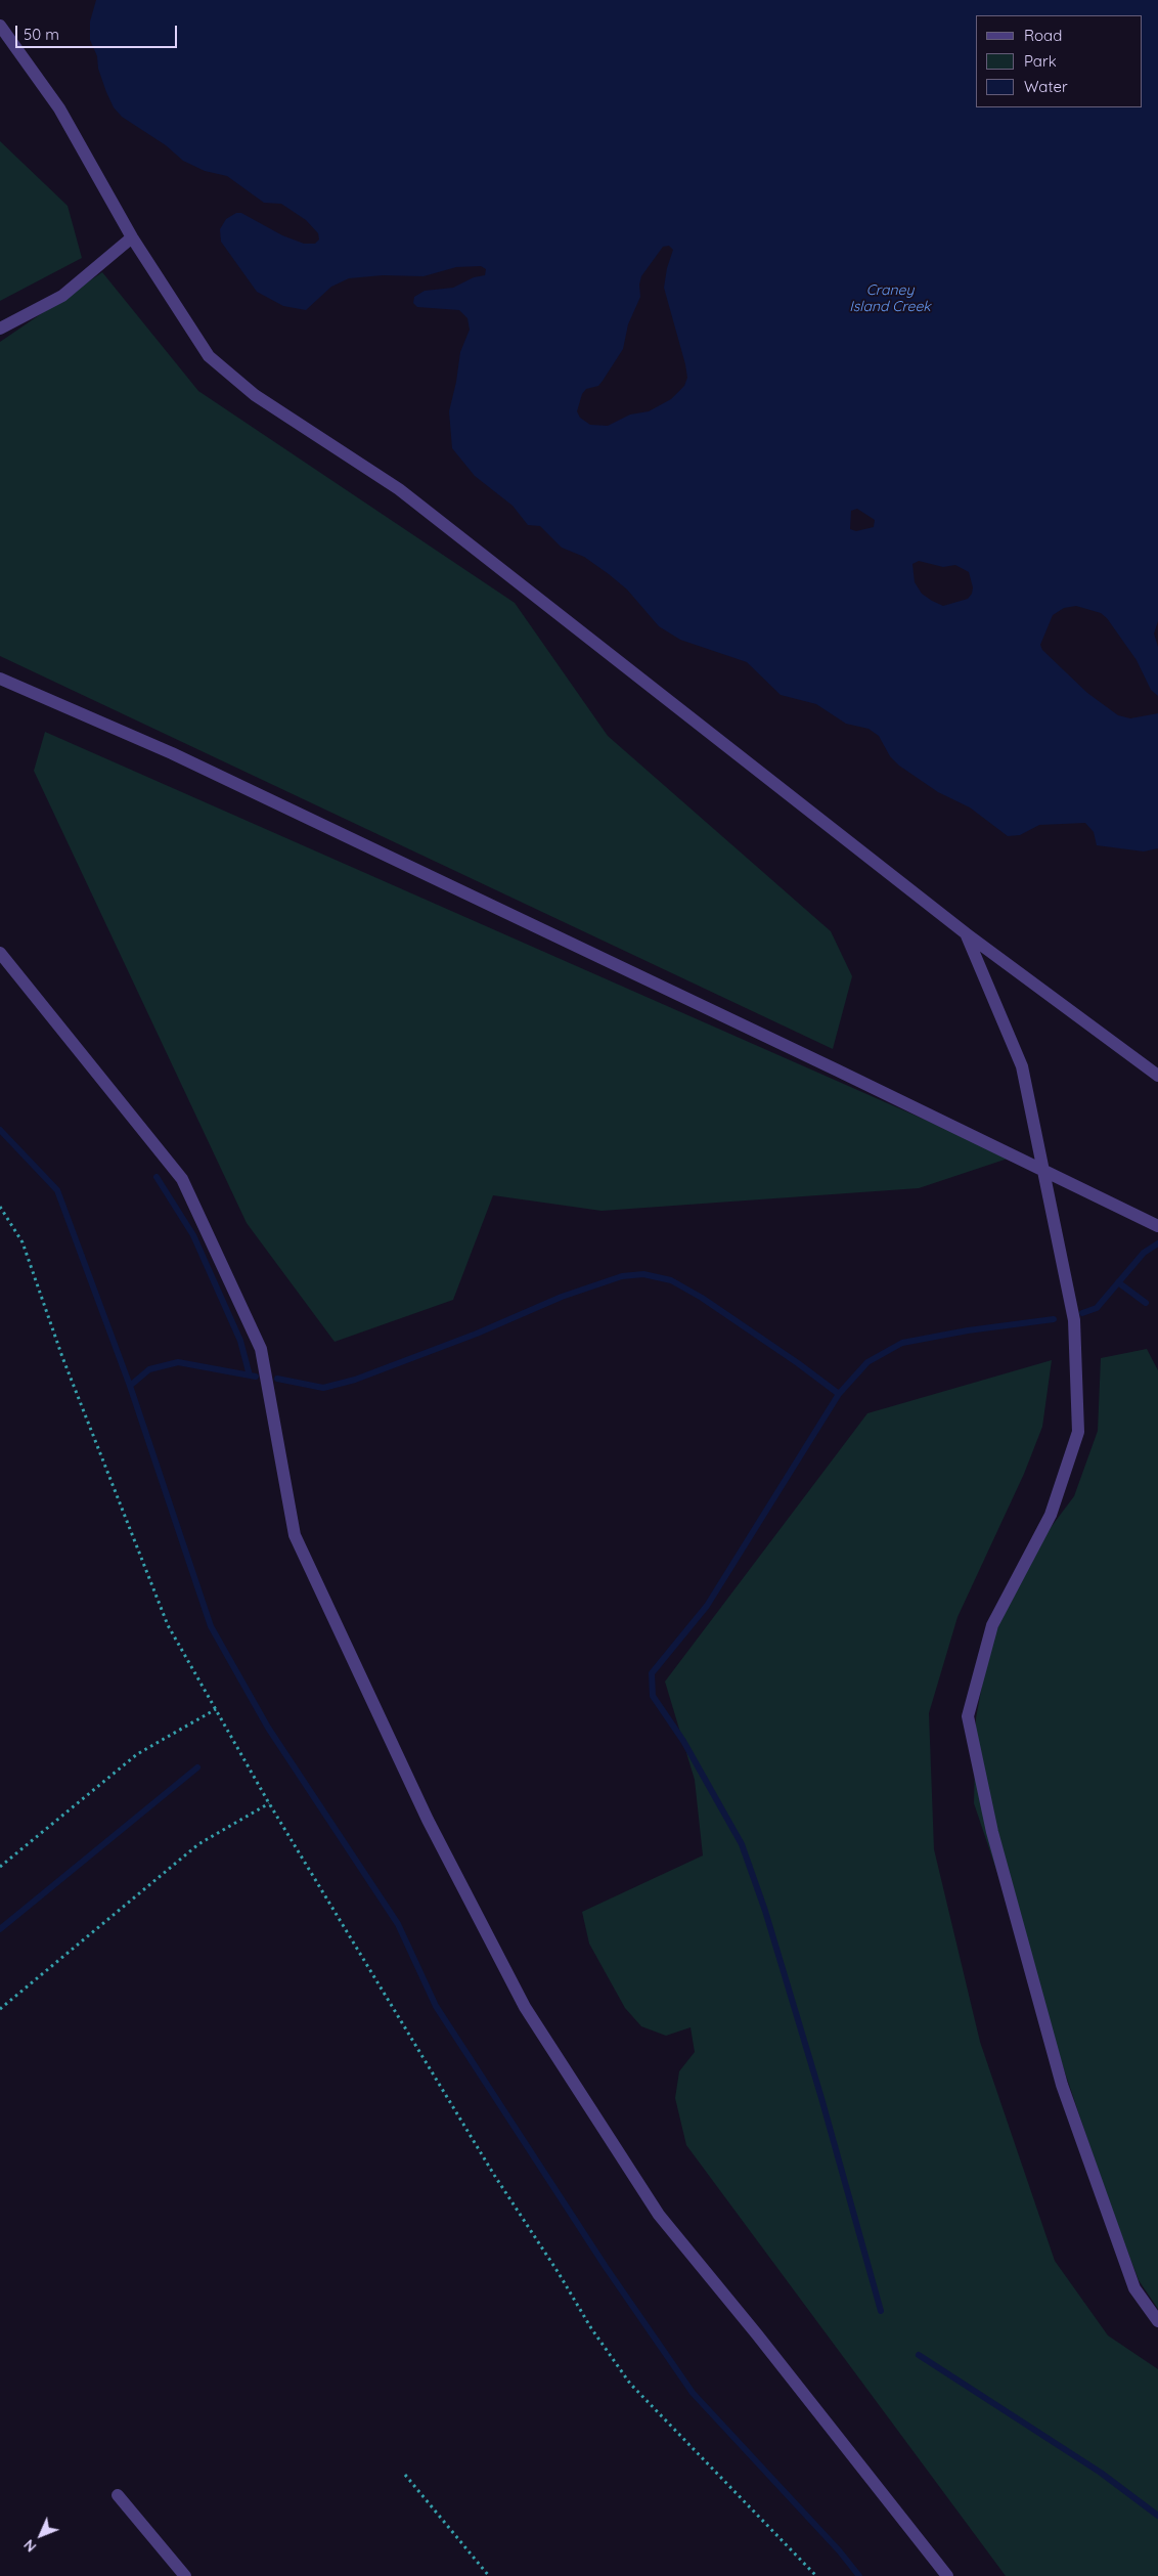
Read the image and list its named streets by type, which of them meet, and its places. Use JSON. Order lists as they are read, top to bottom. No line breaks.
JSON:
{"water":["Craney Island Creek"],"legend":["Road","Park","Water"],"scale_bar":"50 m","north":"bottom left"}
